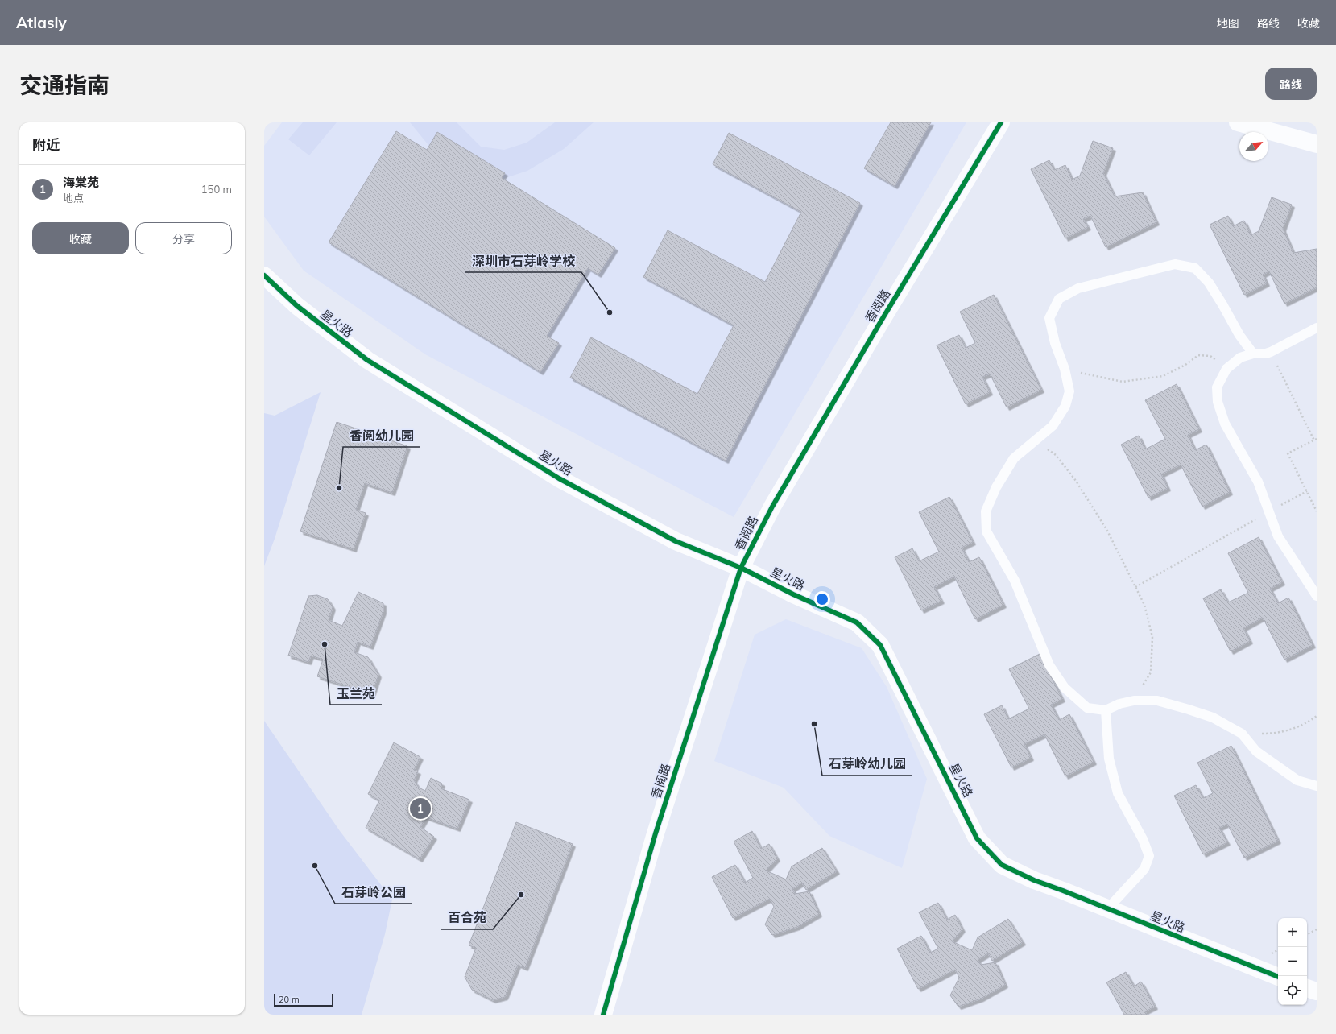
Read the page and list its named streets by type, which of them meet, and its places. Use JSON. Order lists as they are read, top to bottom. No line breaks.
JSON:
{"streets":{"street":["香阅路","星火路"]},"crossings":[["香阅路","星火路"]],"places":["深圳市石芽岭学校","香阅幼儿园","玉兰苑","石芽岭幼儿园","石芽岭公园","百合苑"],"scale_bar":"20 m","north":"top right","page":{"header":"Atlasly","nav":["地图","路线","收藏"],"title":"交通指南","buttons":["路线",["收藏","分享"]],"heading":"附近","list":[{"mark":"1","name":"海棠苑","note":"地点","value":"150 m"}],"pins":"1","map_buttons":["+","−"],"scale":"20 m"}}
